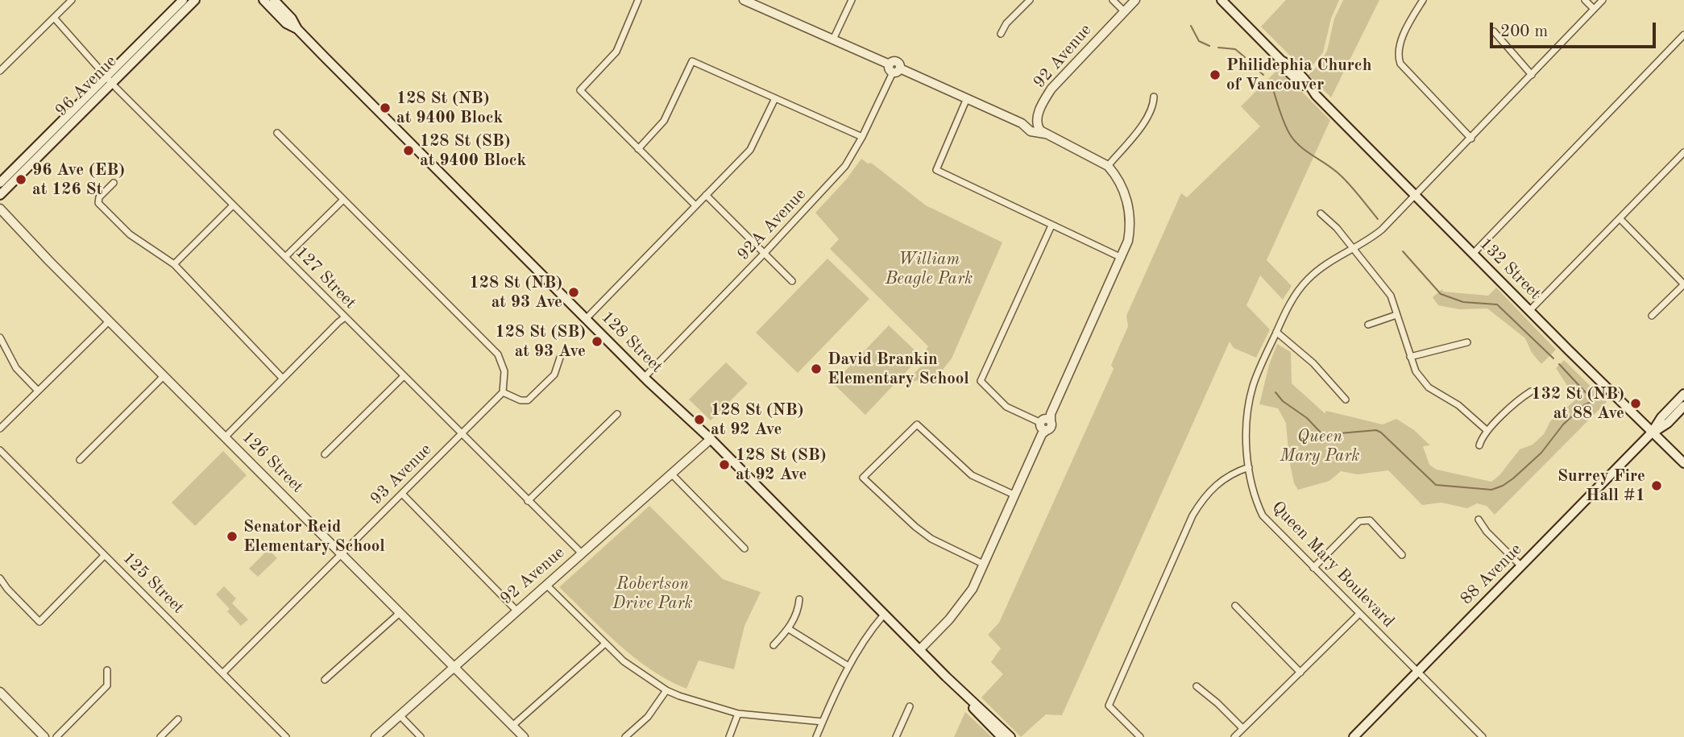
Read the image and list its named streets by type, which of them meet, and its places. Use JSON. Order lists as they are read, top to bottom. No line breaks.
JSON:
{"streets":{"main road":["96 Avenue","132 Street","128 Street","88 Avenue"],"street":["92 Avenue","92A Avenue","127 Street","126 Street","93 Avenue","Queen Mary Boulevard","125 Street"]},"crossings":[["92 Avenue","127 Street"],["92 Avenue","128 Street"],["92 Avenue","126 Street"],["96 Avenue","127 Street"],["92A Avenue","128 Street"],["132 Street","Queen Mary Boulevard"],["132 Street","88 Avenue"],["127 Street","93 Avenue"],["126 Street","93 Avenue"],["93 Avenue","125 Street"],["Queen Mary Boulevard","88 Avenue"]],"parks":["William Beagle Park","Queen Mary Park","Robertson Drive Park"],"places":["Philidephia Church of Vancouver","128 St (NB) at 9400 Block","128 St (SB) at 9400 Block","96 Ave (EB) at 126 St","128 St (NB) at 93 Ave","128 St (SB) at 93 Ave","David Brankin Elementary School","132 St (NB) at 88 Ave","128 St (NB) at 92 Ave","128 St (SB) at 92 Ave","Surrey Fire Hall #1","Senator Reid Elementary School"],"scale_bar":"200 m"}
